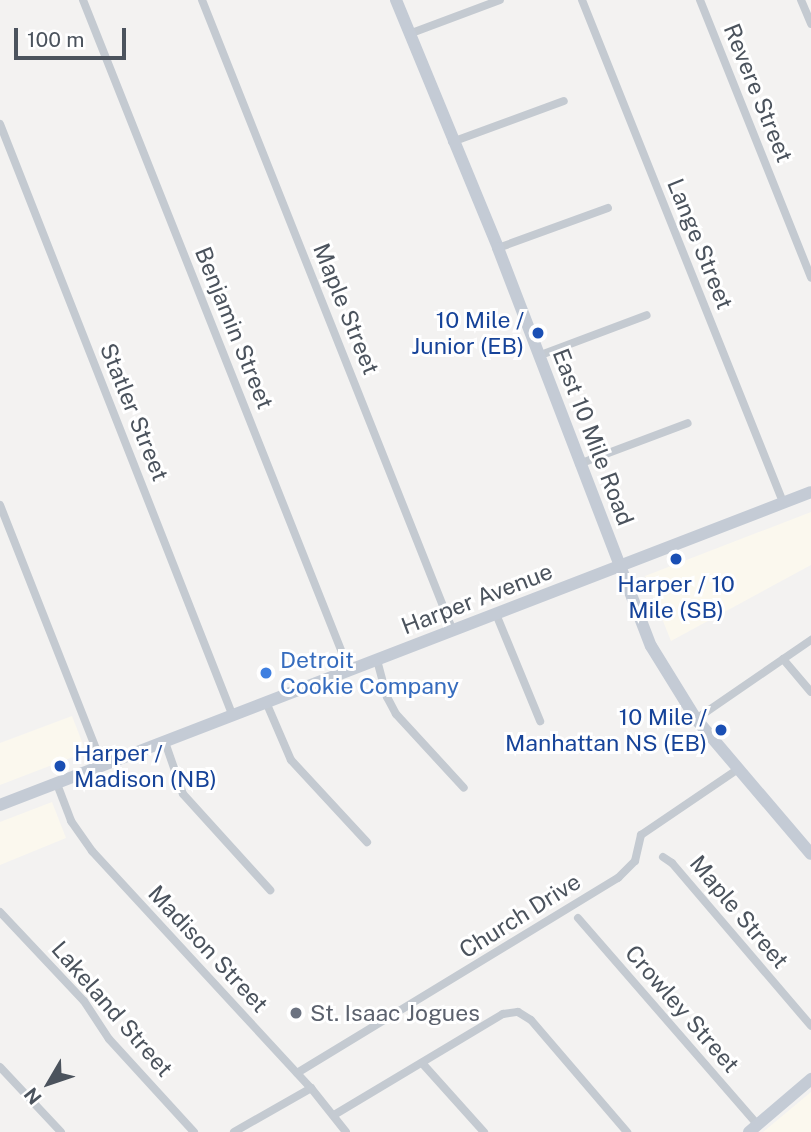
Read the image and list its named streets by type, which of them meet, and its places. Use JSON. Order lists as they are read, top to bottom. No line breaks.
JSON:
{"streets":{"street":["Revere Street","Lange Street","Maple Street","Benjamin Street","Statler Street","East 10 Mile Road","Harper Avenue","Church Drive","Madison Street","Lakeland Street","Crowley Street"]},"crossings":[["Lange Street","Harper Avenue"],["Maple Street","Harper Avenue"],["Benjamin Street","Harper Avenue"],["Statler Street","Harper Avenue"],["East 10 Mile Road","Harper Avenue"],["East 10 Mile Road","Church Drive"],["Harper Avenue","Madison Street"],["Church Drive","Madison Street"]],"places":["10 Mile / Junior (EB)","Harper / 10 Mile (SB)","Detroit Cookie Company","10 Mile / Manhattan NS (EB)","Harper / Madison (NB)","St. Isaac Jogues"],"scale_bar":"100 m","north":"bottom left"}
